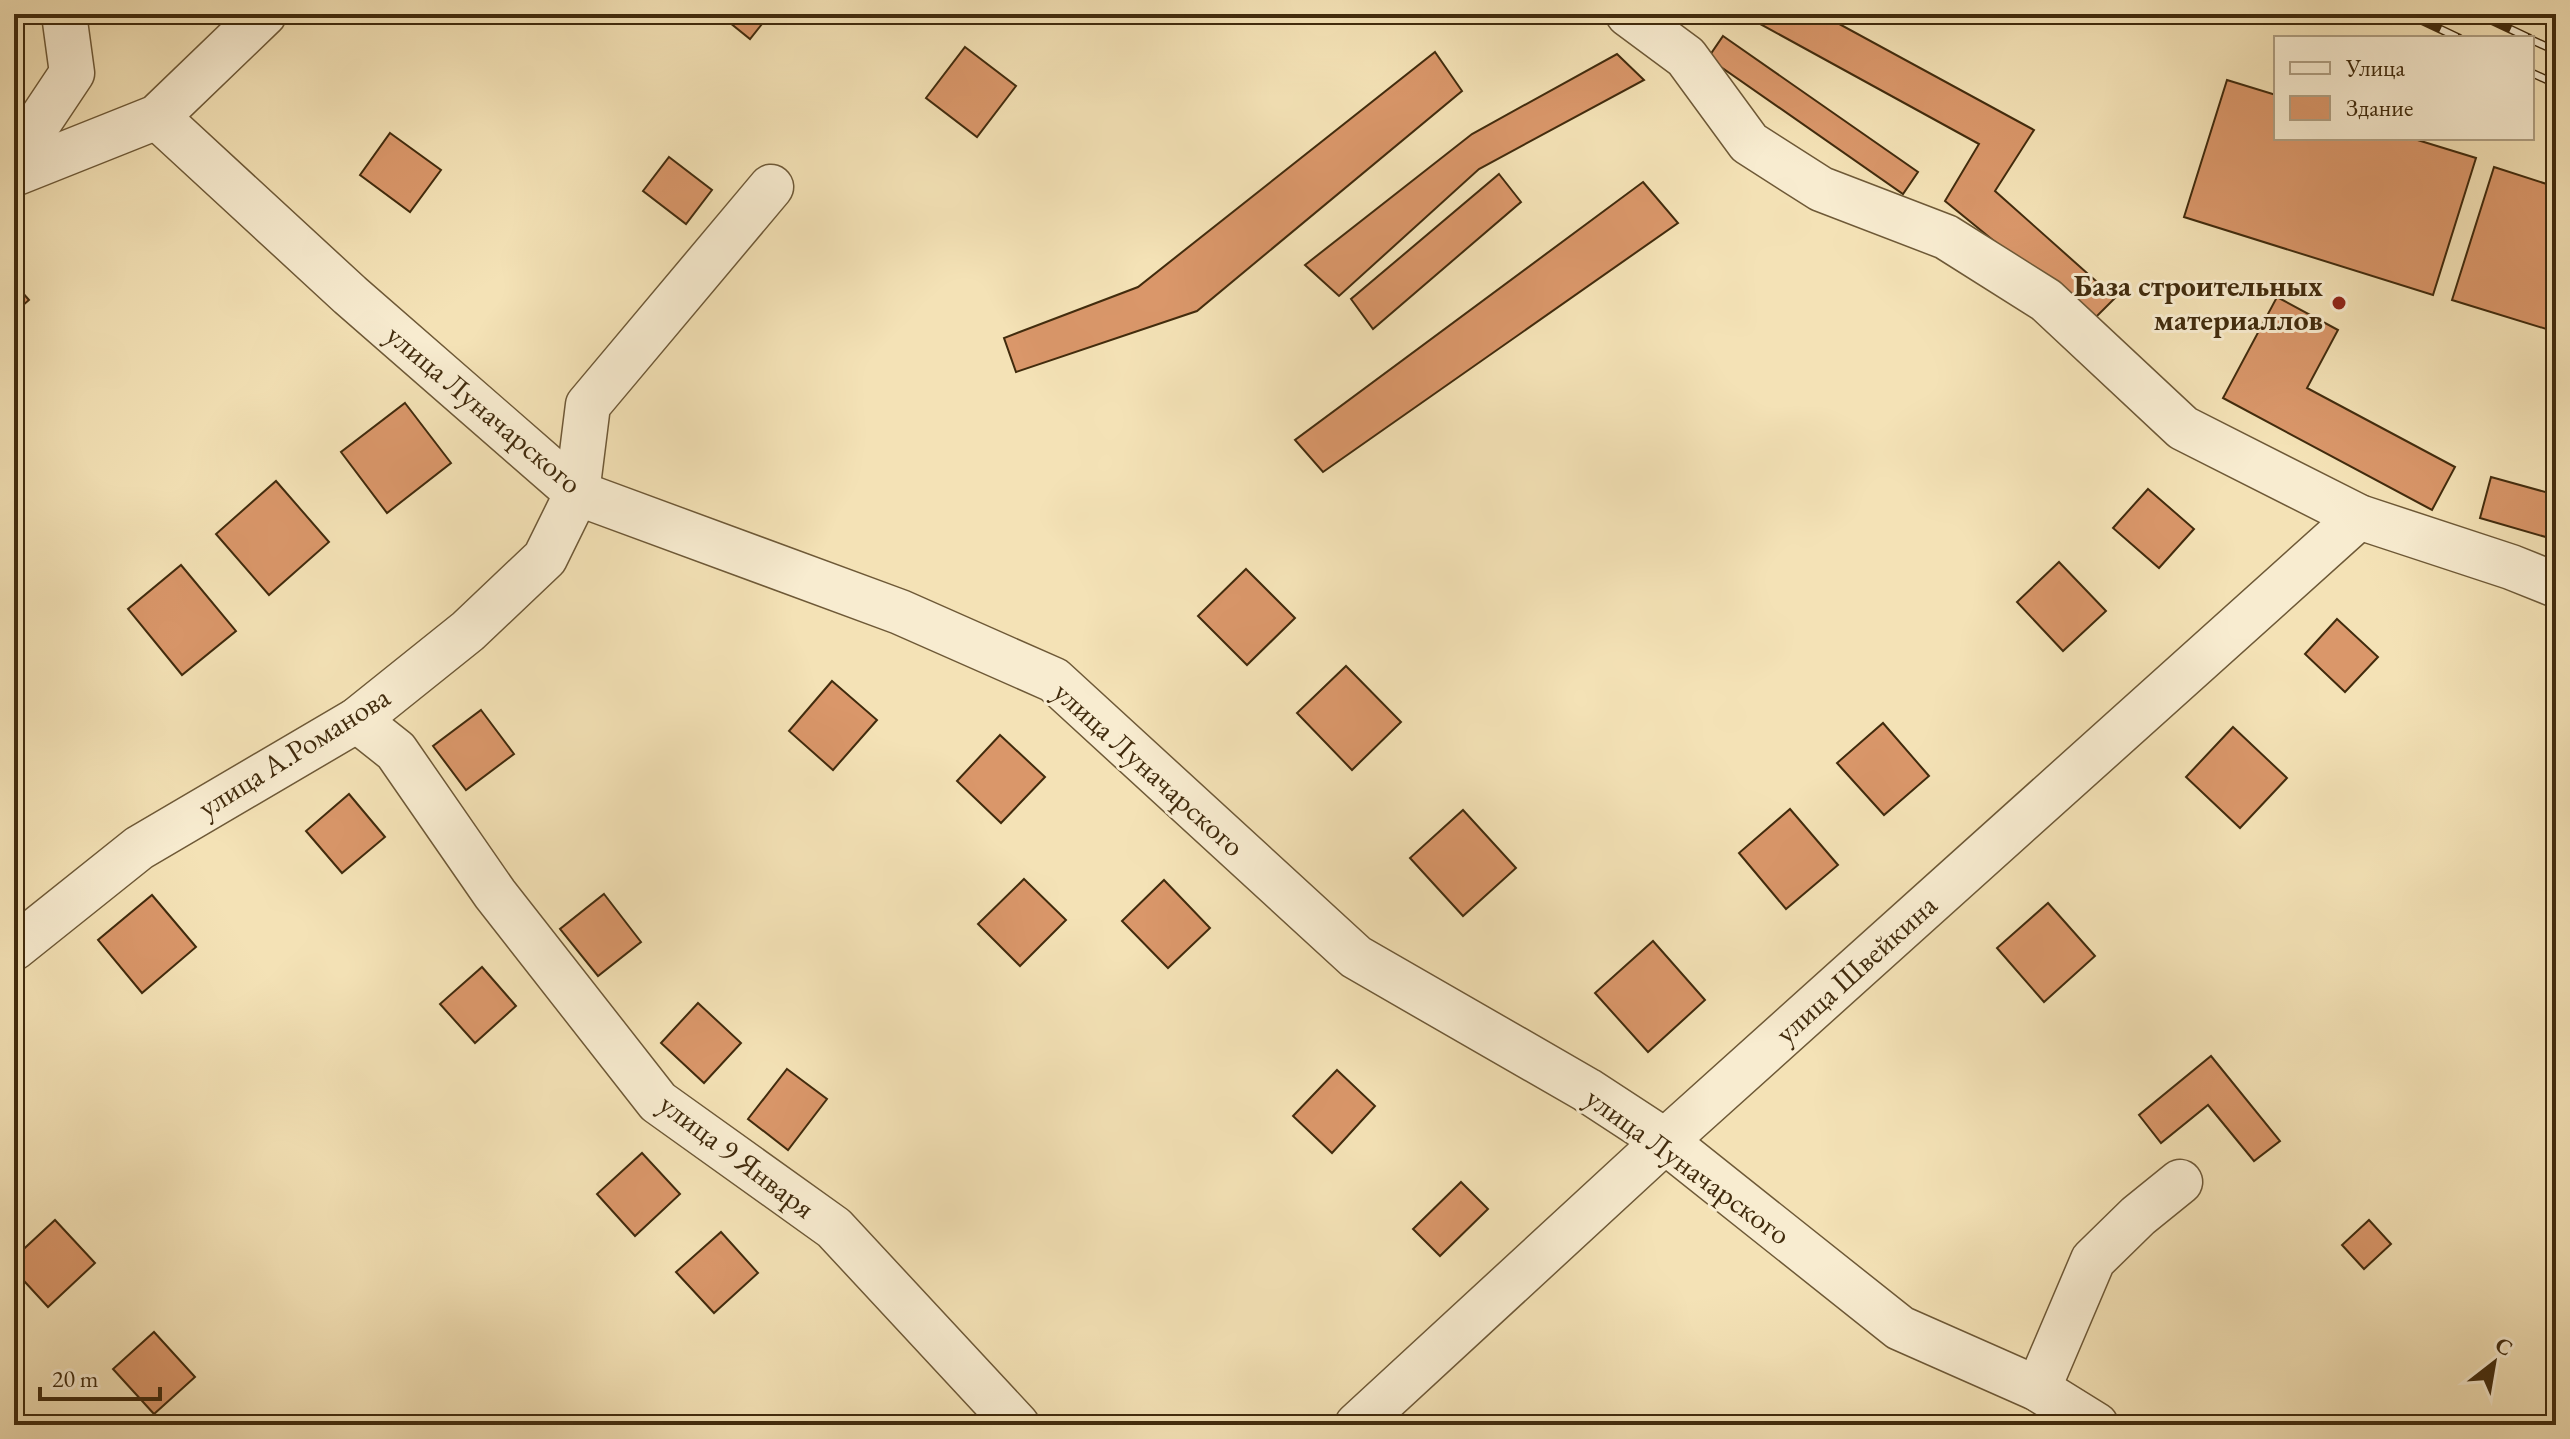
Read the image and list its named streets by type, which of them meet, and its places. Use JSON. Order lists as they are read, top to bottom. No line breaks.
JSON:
{"streets":{"street":["улица Луначарского","улица А.Романова","улица Швейкина","улица 9 Января"]},"crossings":[["улица Луначарского","улица А.Романова"],["улица Луначарского","улица Швейкина"],["улица А.Романова","улица 9 Января"]],"places":["База cтроительных материаллов"],"legend":["Улица","Здание"],"scale_bar":"20 m","north":"top right"}
